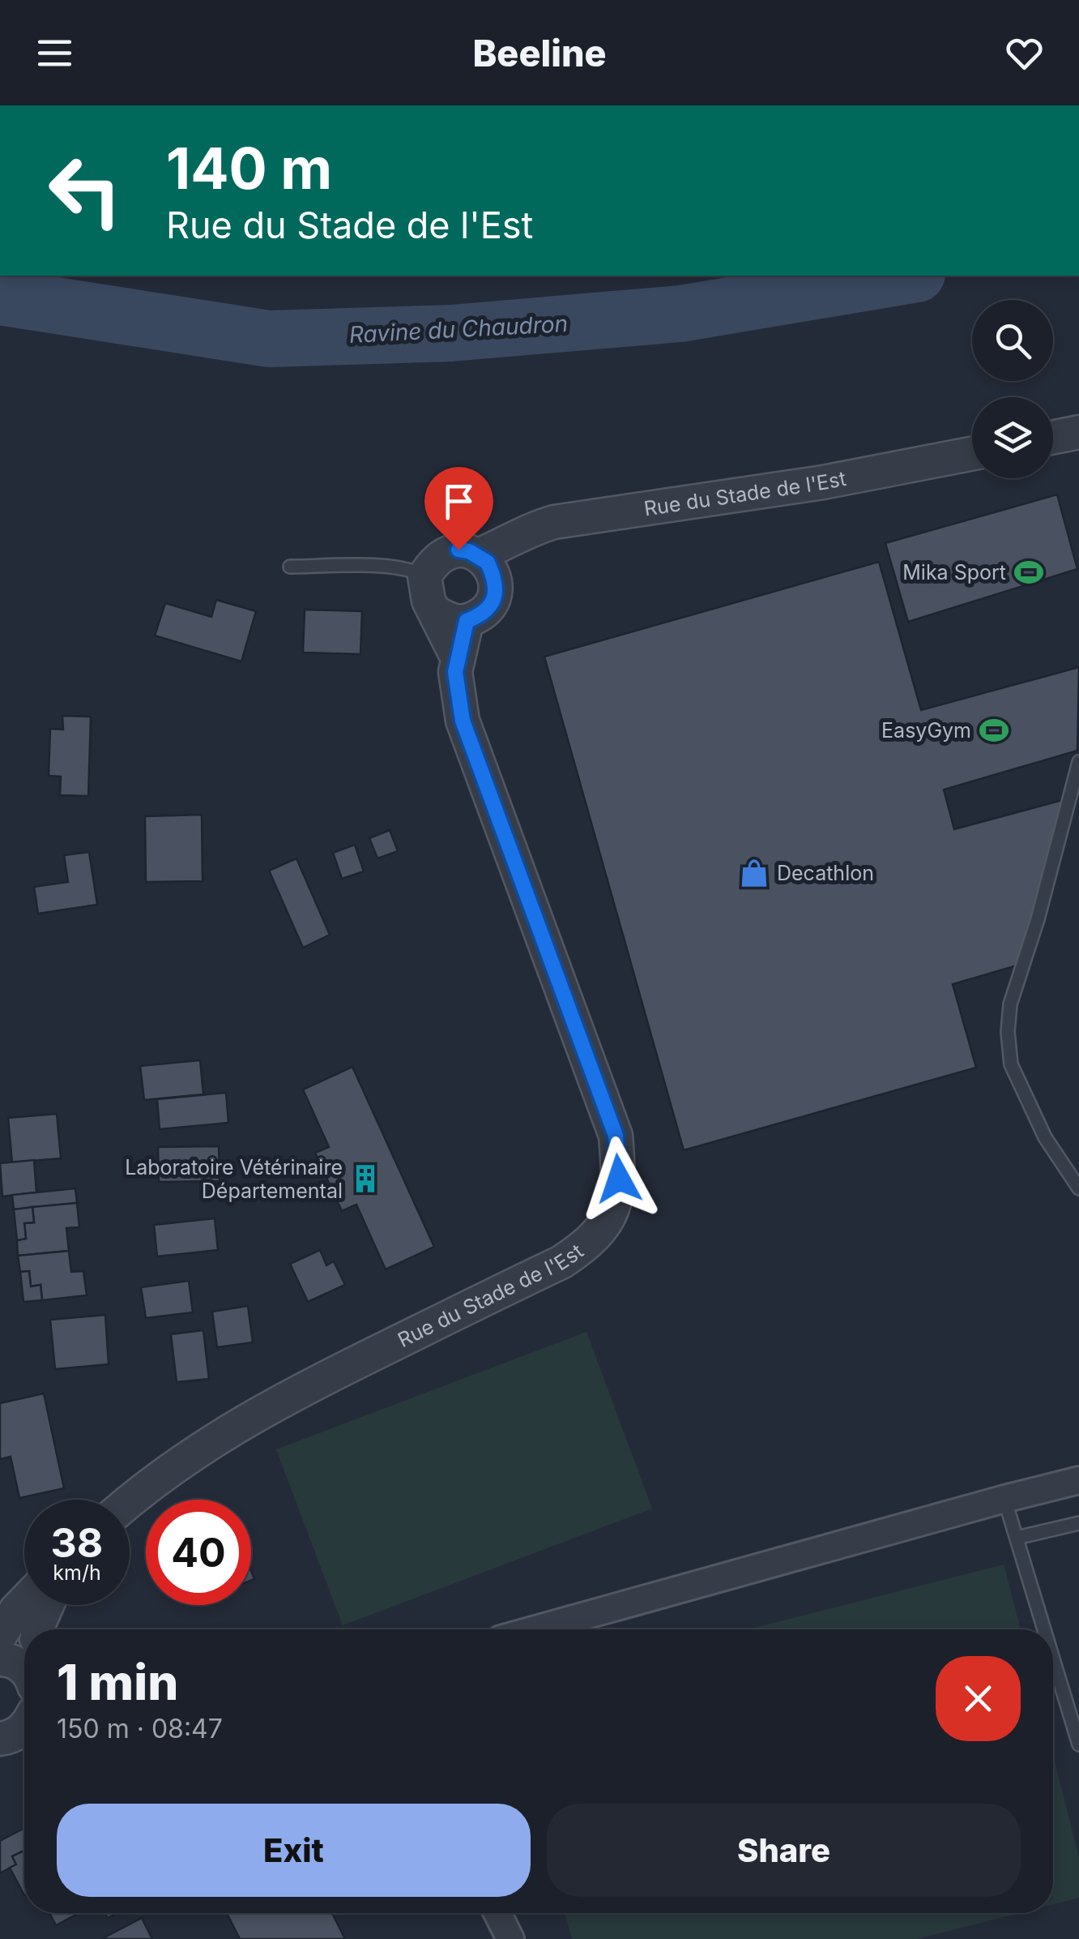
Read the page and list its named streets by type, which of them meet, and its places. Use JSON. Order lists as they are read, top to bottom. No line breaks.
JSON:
{"streets":{"street":["Rue du Stade de l'Est"]},"water":["Ravine du Chaudron"],"places":{"sports":["Mika Sport","EasyGym"],"shop":["Decathlon"],"building":["Laboratoire Vétérinaire Départemental"]},"page":{"header":"Beeline","turn":["140 m","Rue du Stade de l'Est"],"speed":"38 km/h","limit":"40","heading":["1 min","150 m · 08:47"],"buttons":["Exit","Share"]}}
